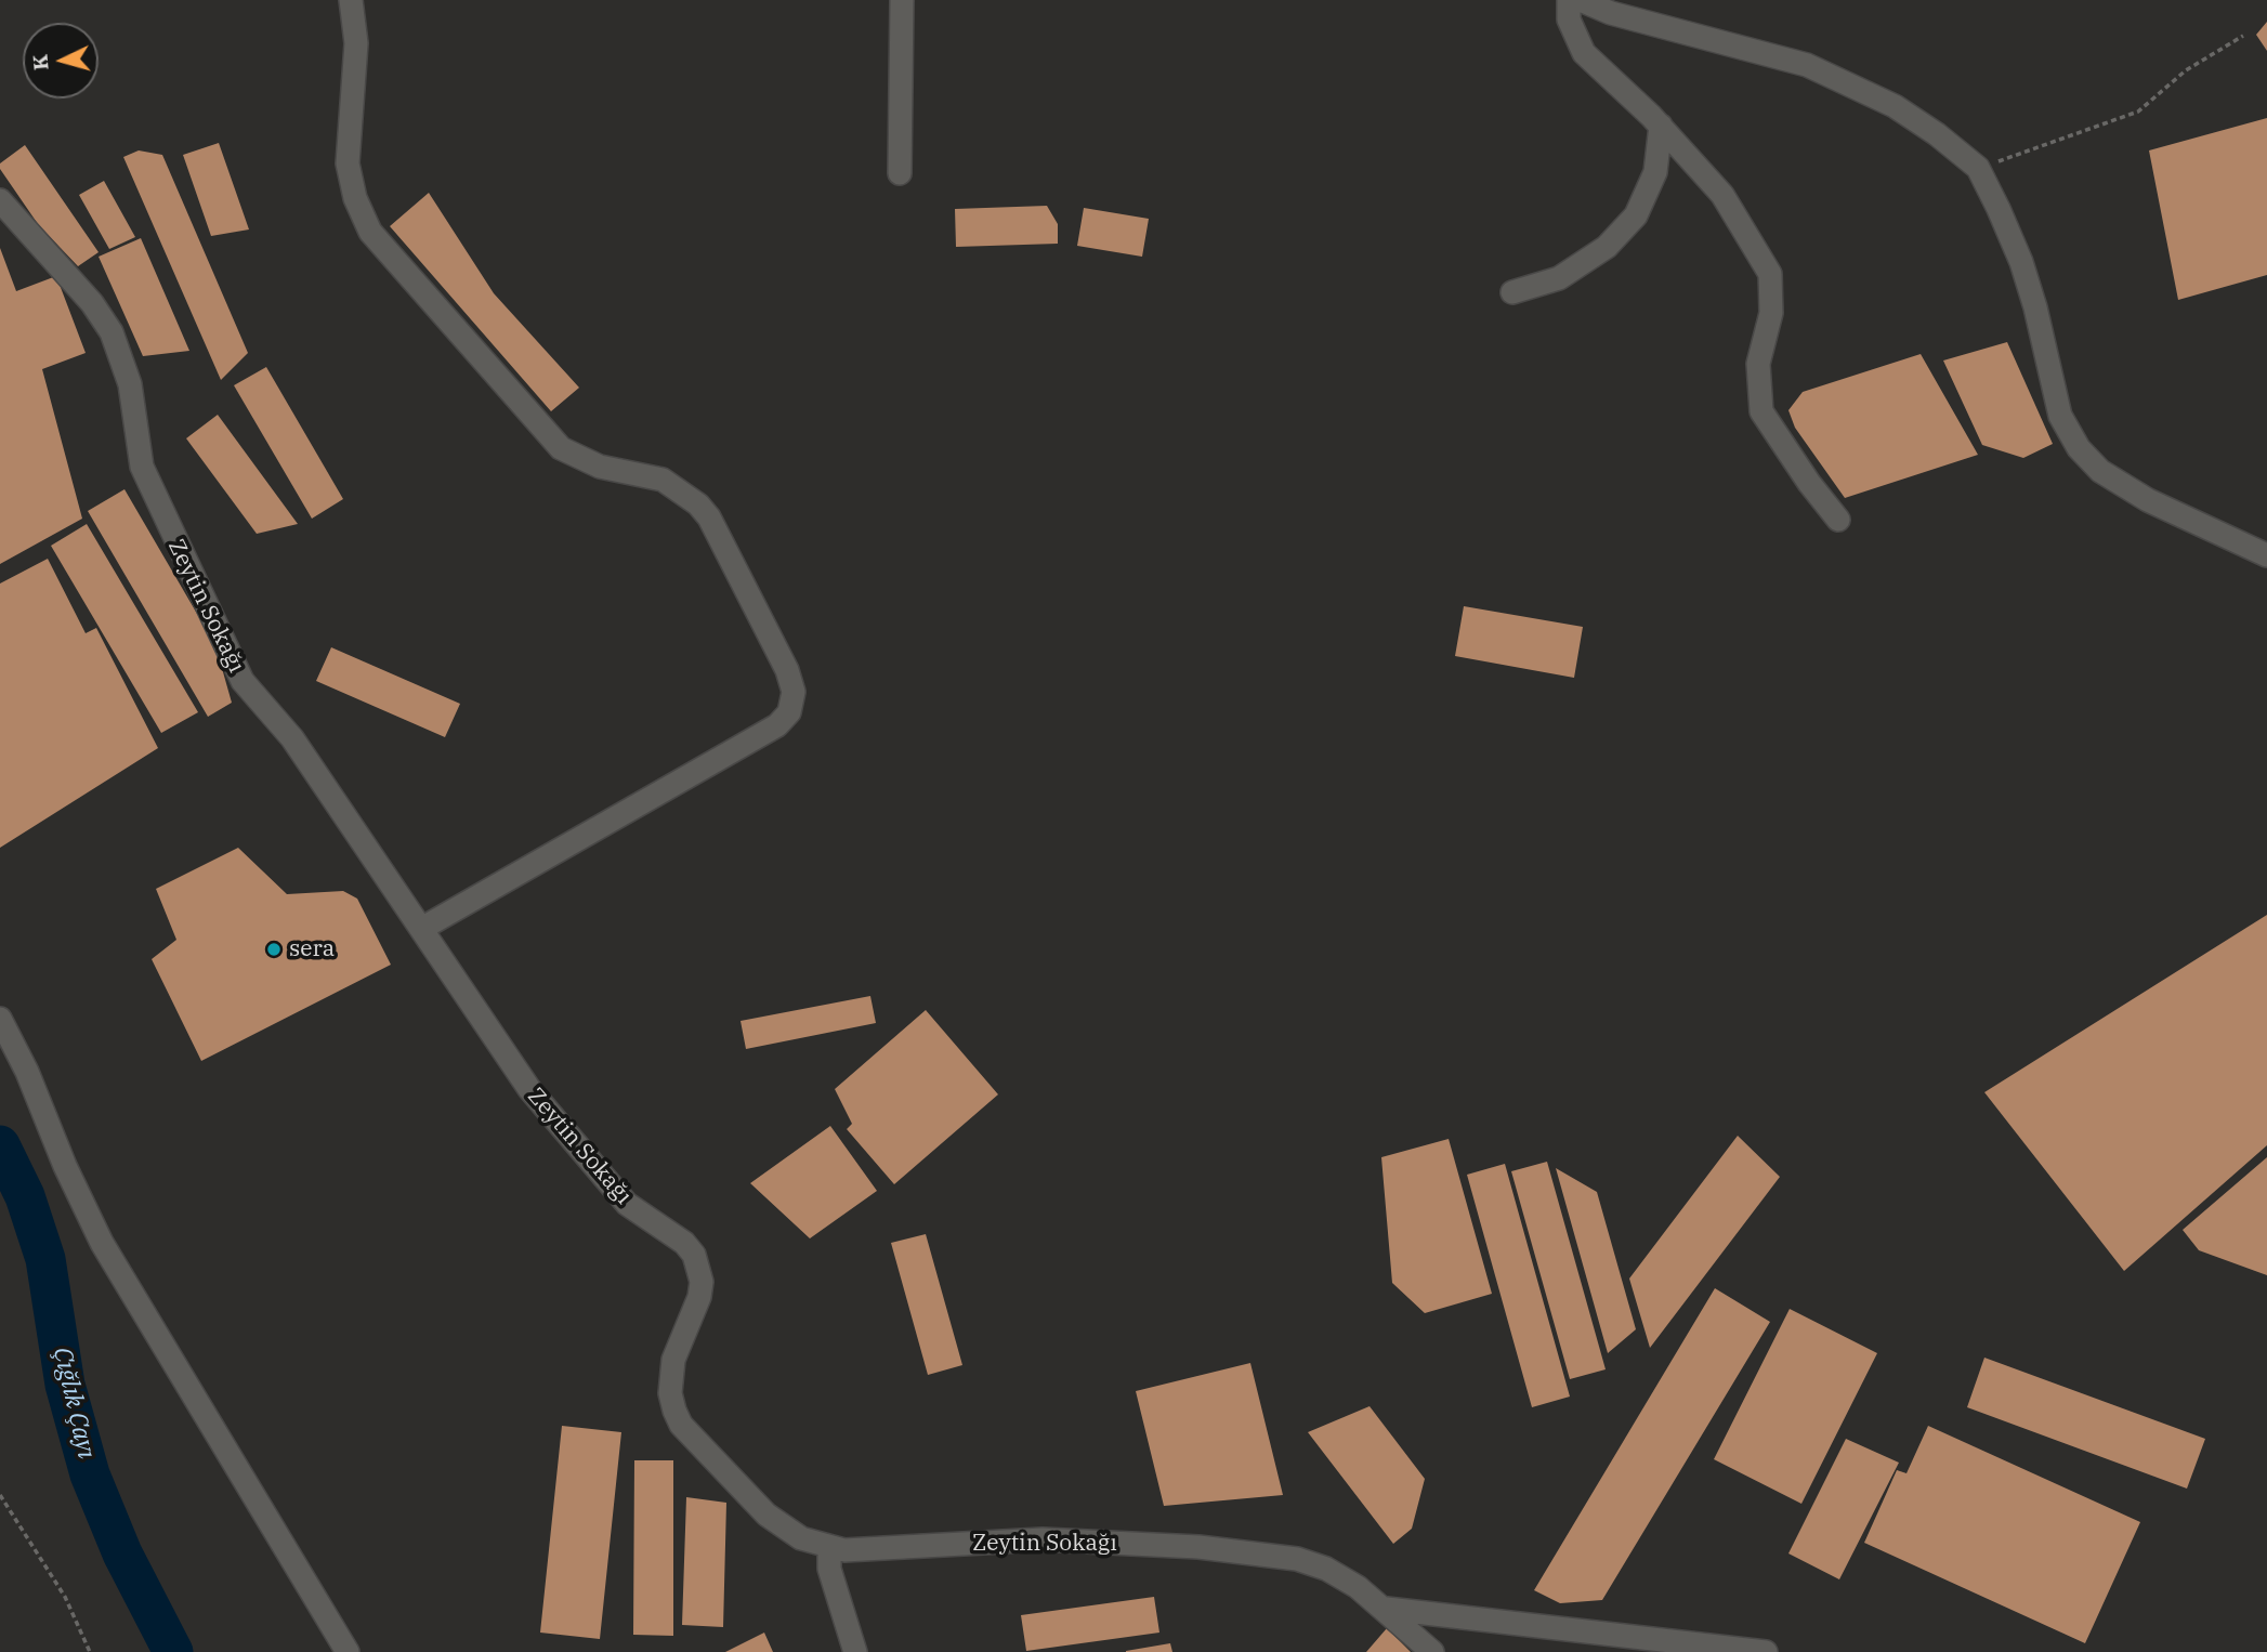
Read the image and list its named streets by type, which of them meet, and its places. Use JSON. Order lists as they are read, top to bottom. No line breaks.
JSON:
{"streets":{"street":["Zeytin Sokağı"]},"water":["Çığlık Çayı"],"places":["sera"],"north":"left"}
